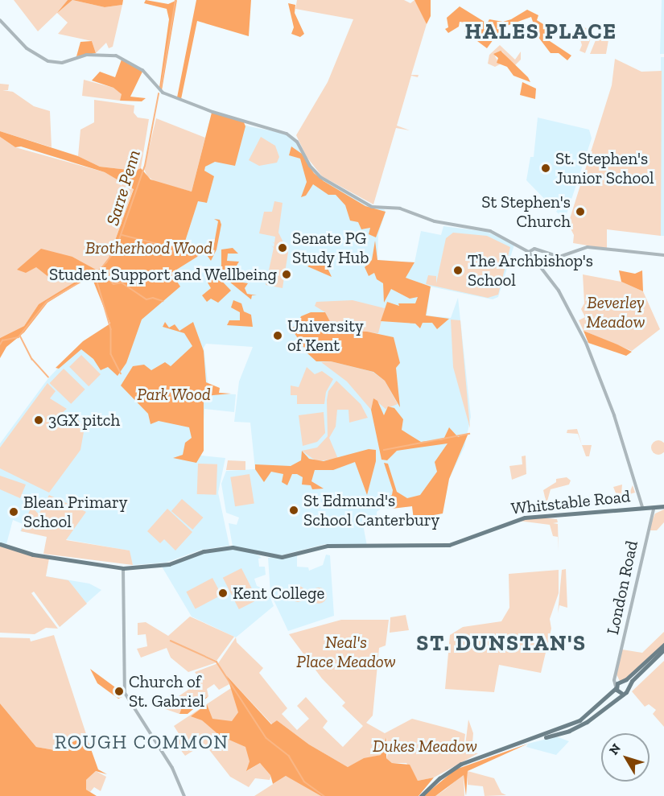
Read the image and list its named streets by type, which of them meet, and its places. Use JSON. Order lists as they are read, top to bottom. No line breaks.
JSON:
{"streets":{"main road":["Whitstable Road"],"street":["London Road"]},"crossings":[["Whitstable Road","London Road"]],"districts":["HALES PLACE","ST. DUNSTAN'S","ROUGH COMMON"],"water":["Sarre Penn"],"parks":["Brotherhood Wood","Beverley Meadow","Park Wood","Neal's Place Meadow","Dukes Meadow"],"places":["St. Stephen's Junior School","St Stephen's Church","Senate PG Study Hub","The Archbishop's School","Student Support and Wellbeing","University of Kent","3GX pitch","St Edmund's School Canterbury","Blean Primary School","Kent College","Church of St. Gabriel"],"north":"top left"}
